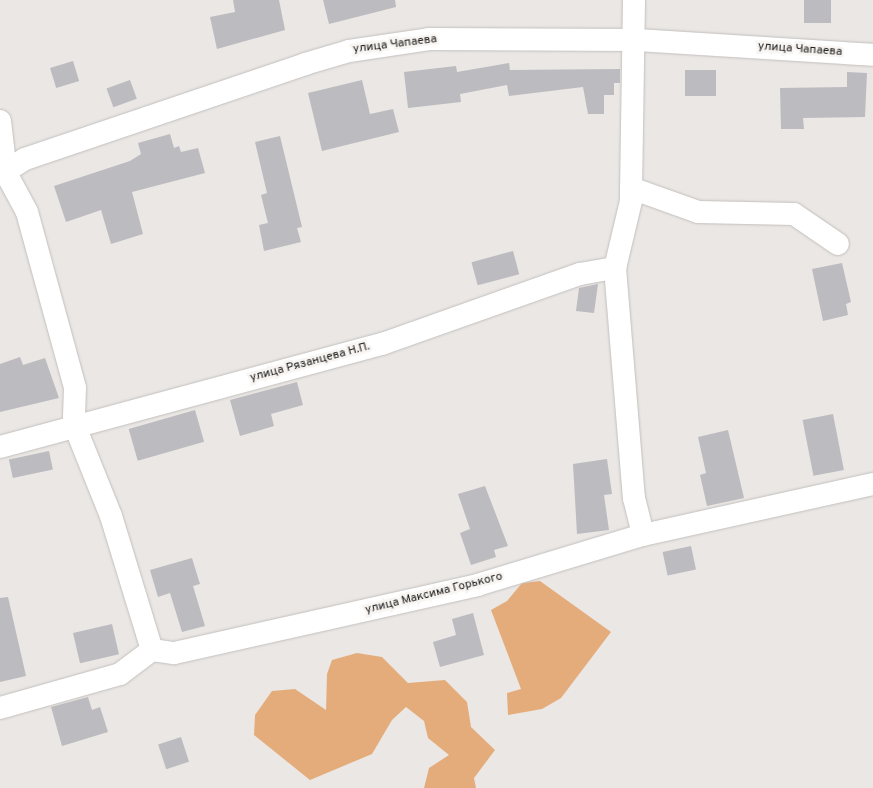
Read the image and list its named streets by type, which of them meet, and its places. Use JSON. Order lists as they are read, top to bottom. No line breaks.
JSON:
{"streets":{"street":["улица Чапаева","улица Рязанцева Н.П.","улица Максима Горького"]}}
